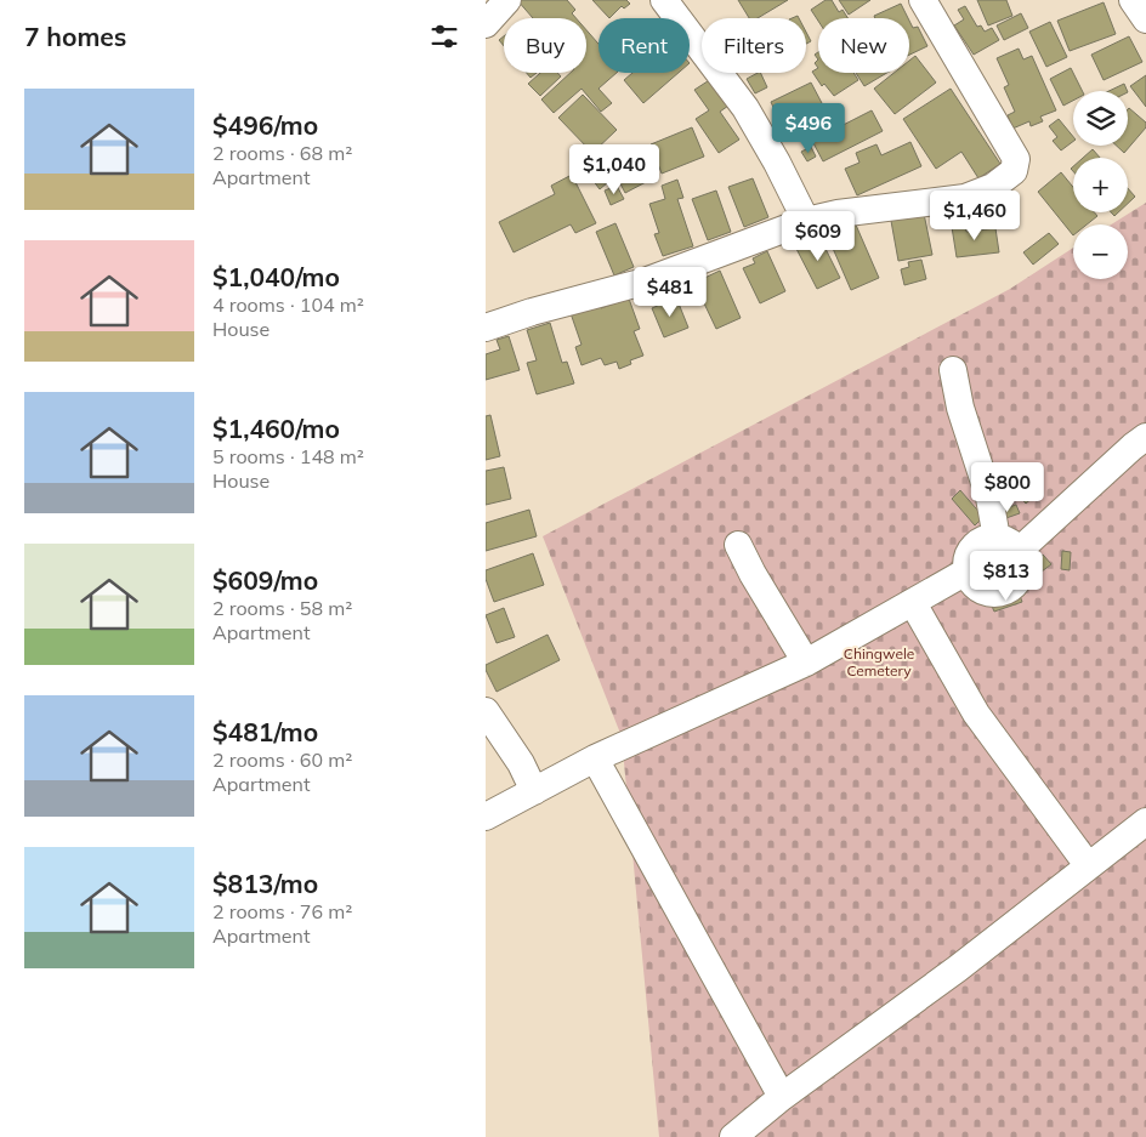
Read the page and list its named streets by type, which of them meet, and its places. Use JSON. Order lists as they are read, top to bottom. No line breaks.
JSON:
{"parks":["Chingwele Cemetery"],"page":{"heading":"7 homes","chip":["Buy","Rent","Filters","New"],"list":[{"name":"$496/mo","note":"2 rooms · 68 m² · Apartment"},{"name":"$1,040/mo","note":"4 rooms · 104 m² · House"},{"name":"$1,460/mo","note":"5 rooms · 148 m² · House"},{"name":"$609/mo","note":"2 rooms · 58 m² · Apartment"},{"name":"$481/mo","note":"2 rooms · 60 m² · Apartment"},{"name":"$813/mo","note":"2 rooms · 76 m² · Apartment"}],"map_buttons":["+","−"],"price":["$496","$1,040","$1,460","$609","$481","$800","$813"]}}
